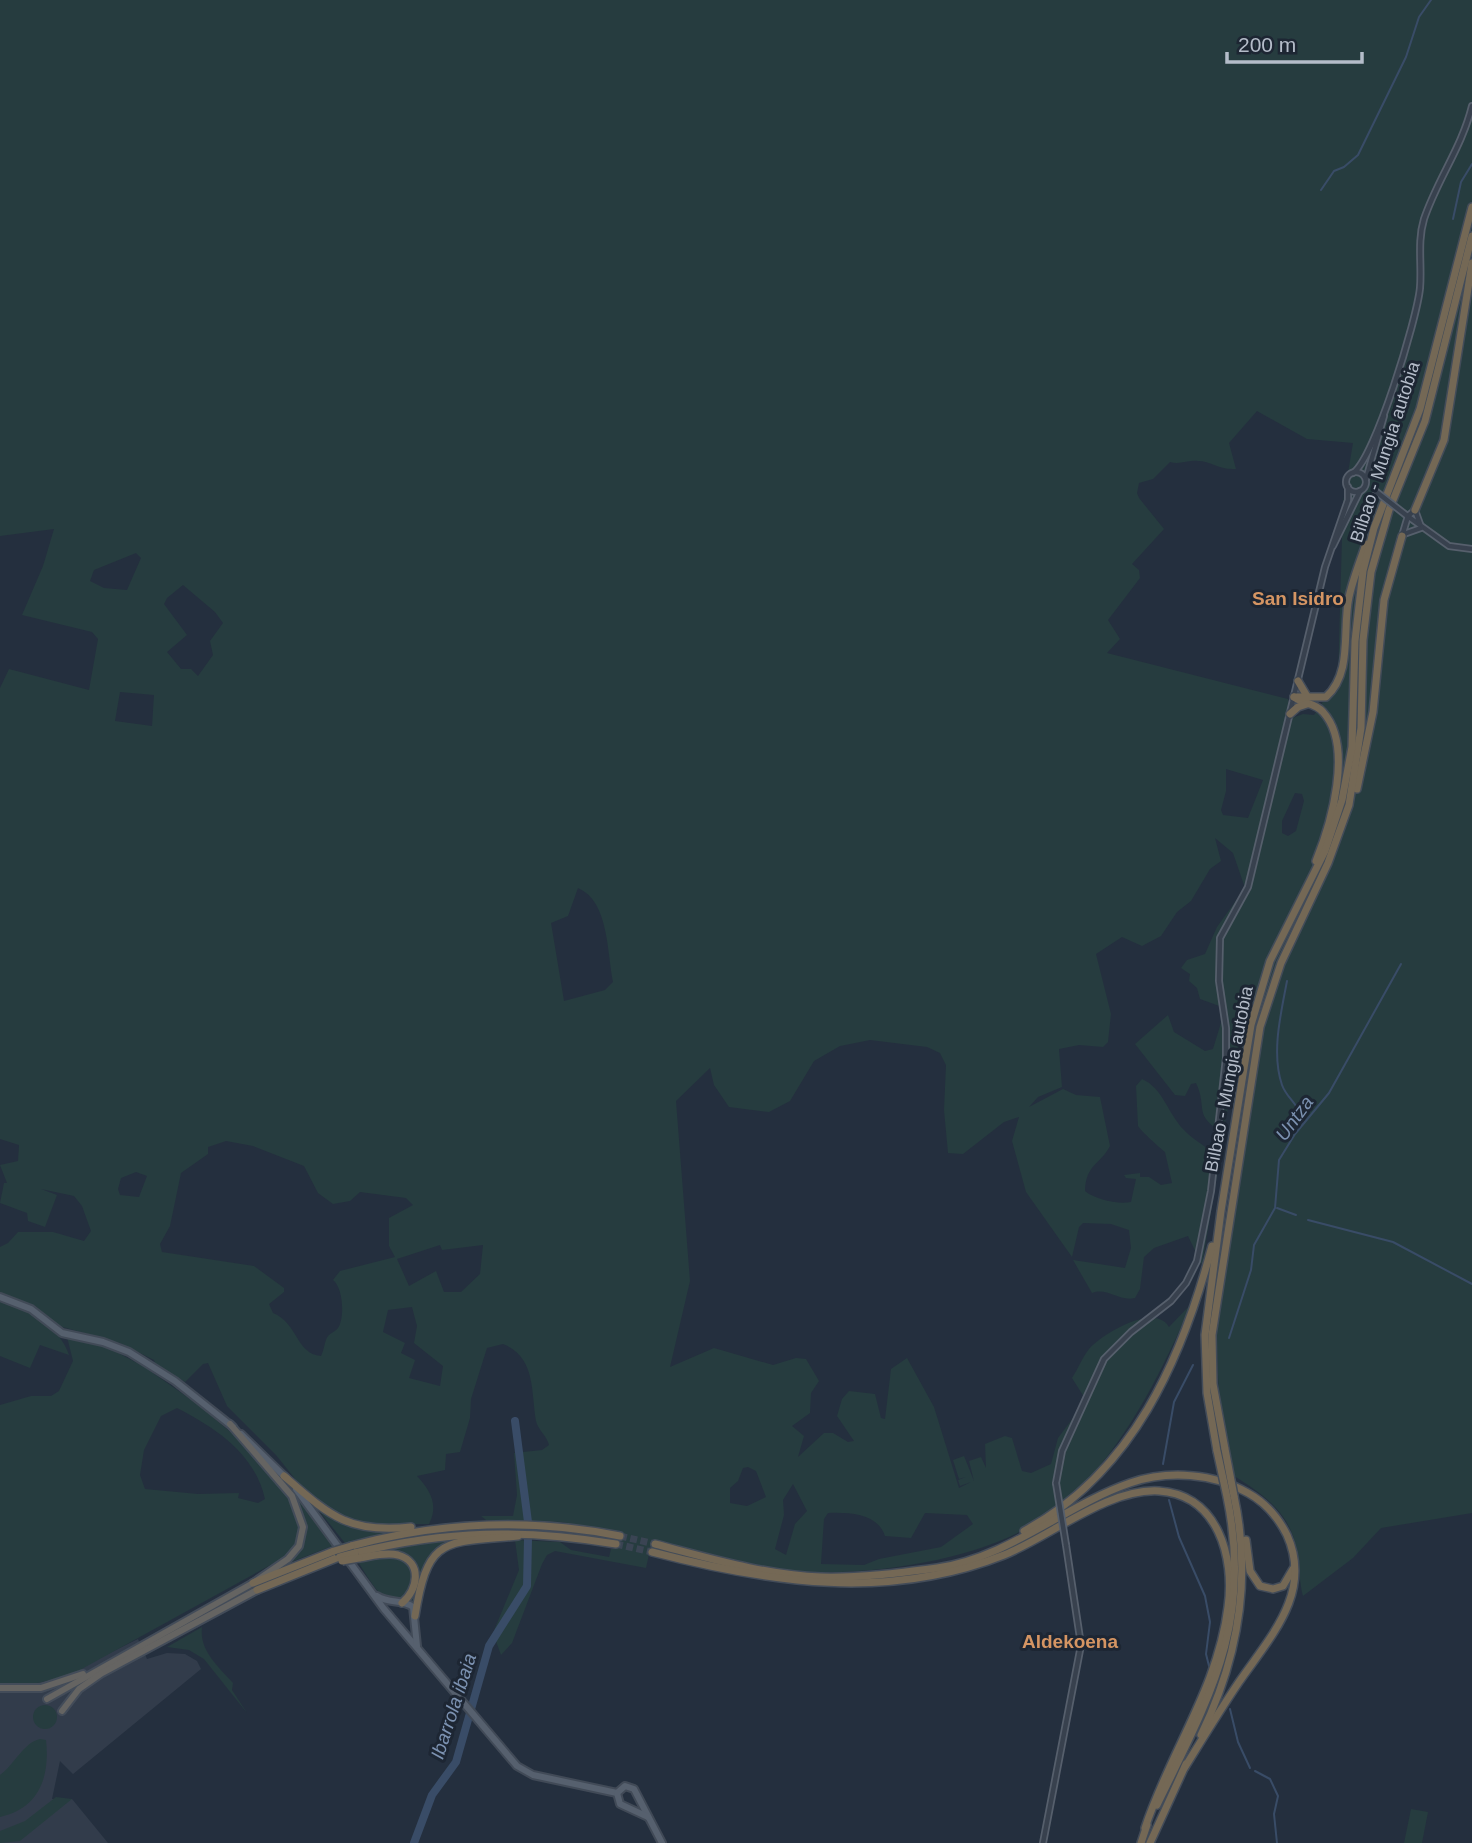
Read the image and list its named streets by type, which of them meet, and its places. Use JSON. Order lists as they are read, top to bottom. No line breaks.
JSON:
{"streets":{"highway":["Bilbao - Mungia autobia"]},"districts":["San Isidro","Aldekoena"],"water":["Untza","Ibarrola ibaia"],"scale_bar":"200 m"}
